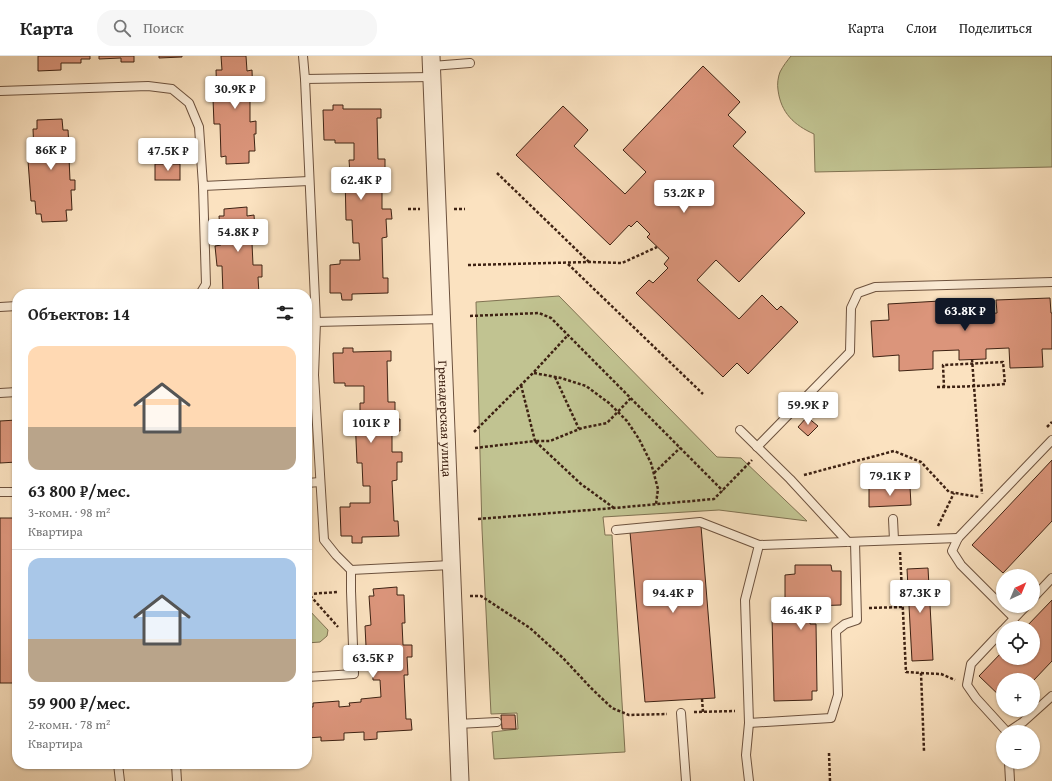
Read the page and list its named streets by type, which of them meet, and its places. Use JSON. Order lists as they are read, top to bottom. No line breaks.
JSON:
{"streets":{"street":["Гренадерская улица"]},"north":"top right","page":{"header":"Карта","search":"Поиск","nav":["Карта","Слои","Поделиться"],"price":["30.9K ₽","86K ₽","47.5K ₽","62.4K ₽","53.2K ₽","54.8K ₽","63.8K ₽","59.9K ₽","101K ₽","79.1K ₽","94.4K ₽","87.3K ₽","46.4K ₽","63.5K ₽"],"heading":"Объектов: 14","list":[{"name":"63 800 ₽/мес.","note":"3-комн. · 98 m² · Квартира"},{"name":"59 900 ₽/мес.","note":"2-комн. · 78 m² · Квартира"}],"map_buttons":["+","−"]}}
